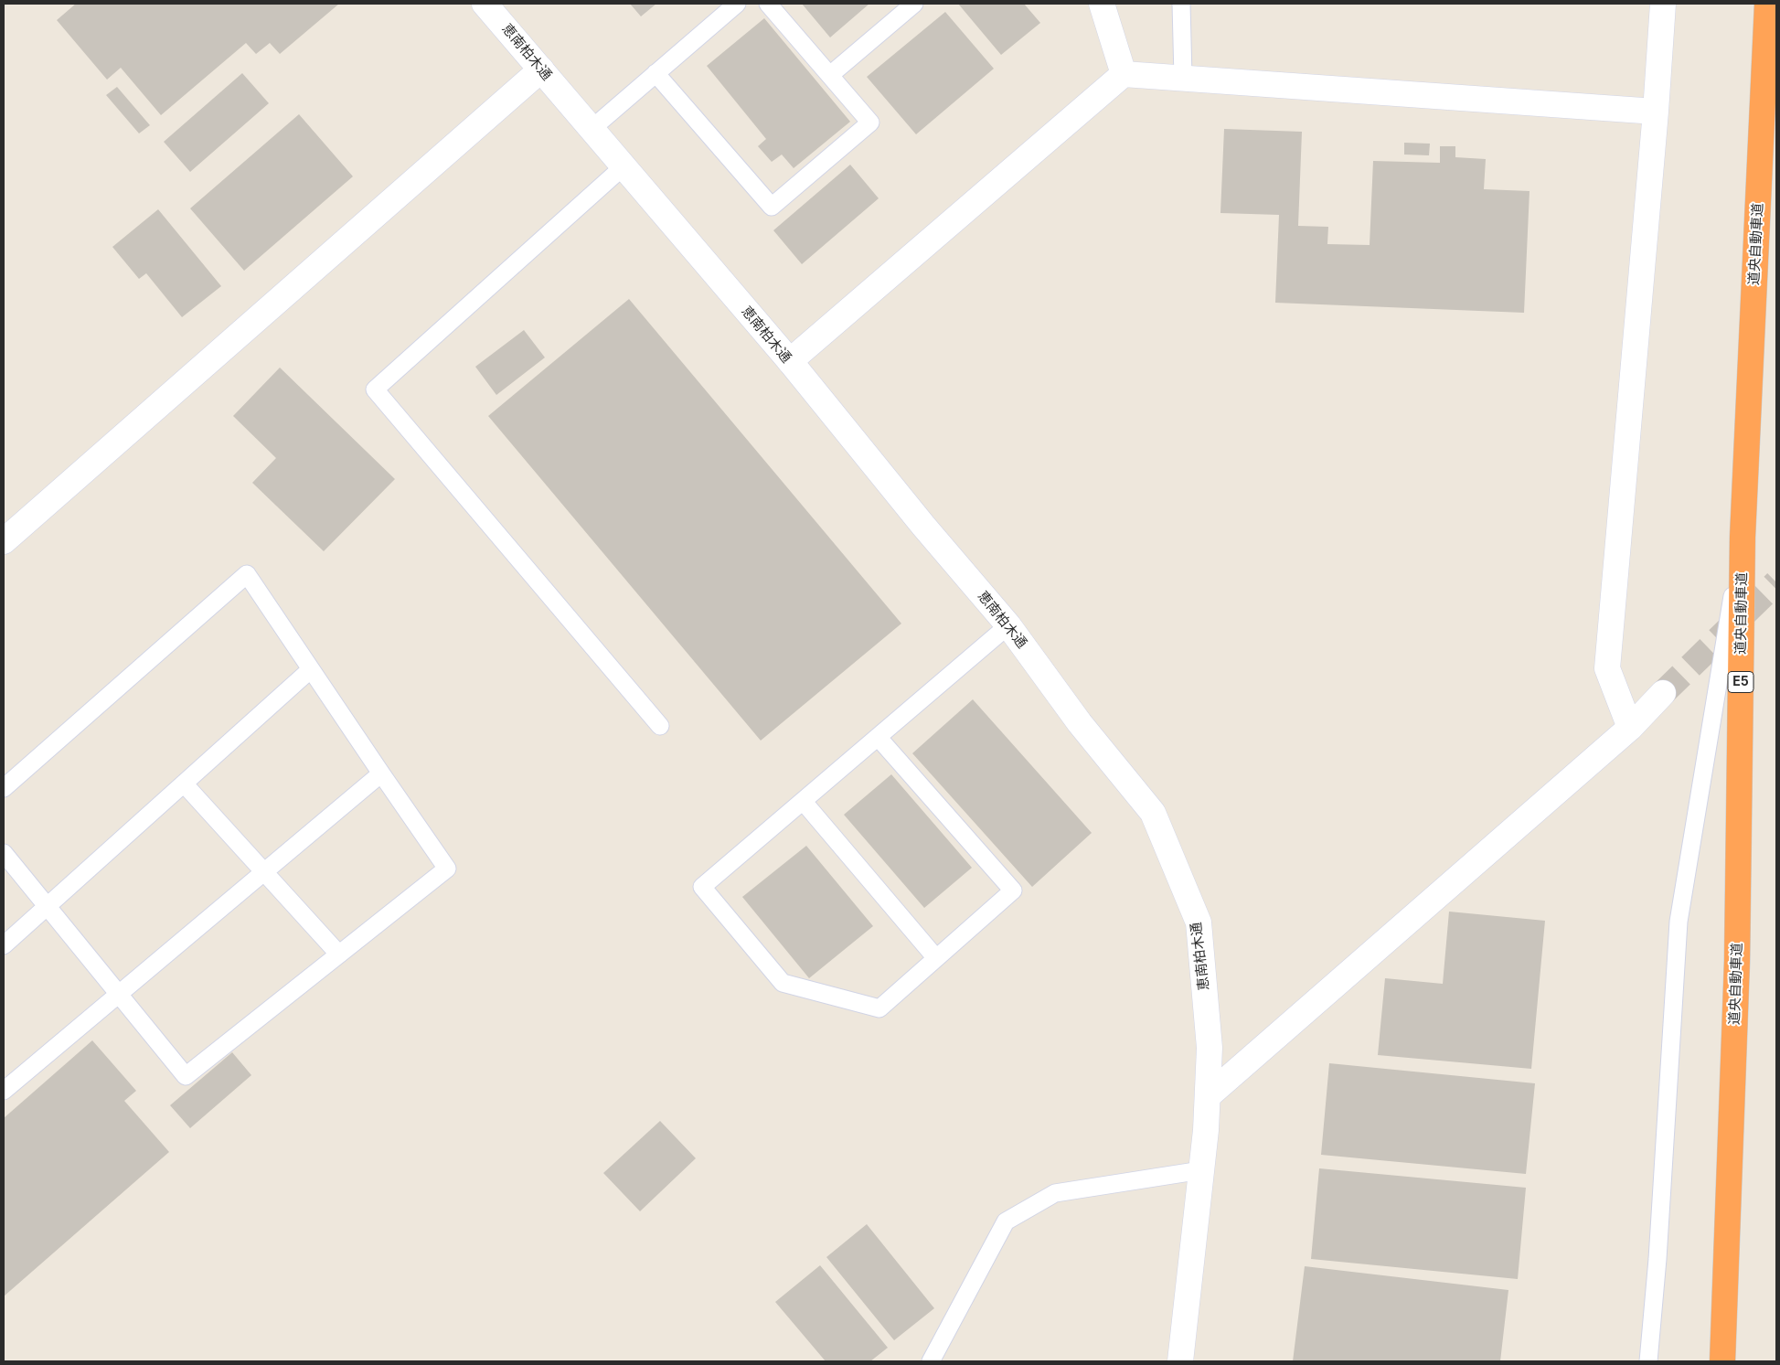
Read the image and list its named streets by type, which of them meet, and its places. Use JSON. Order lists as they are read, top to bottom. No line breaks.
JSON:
{"streets":{"highway":["道央自動車道","E5"],"street":["恵南柏木通"]}}
